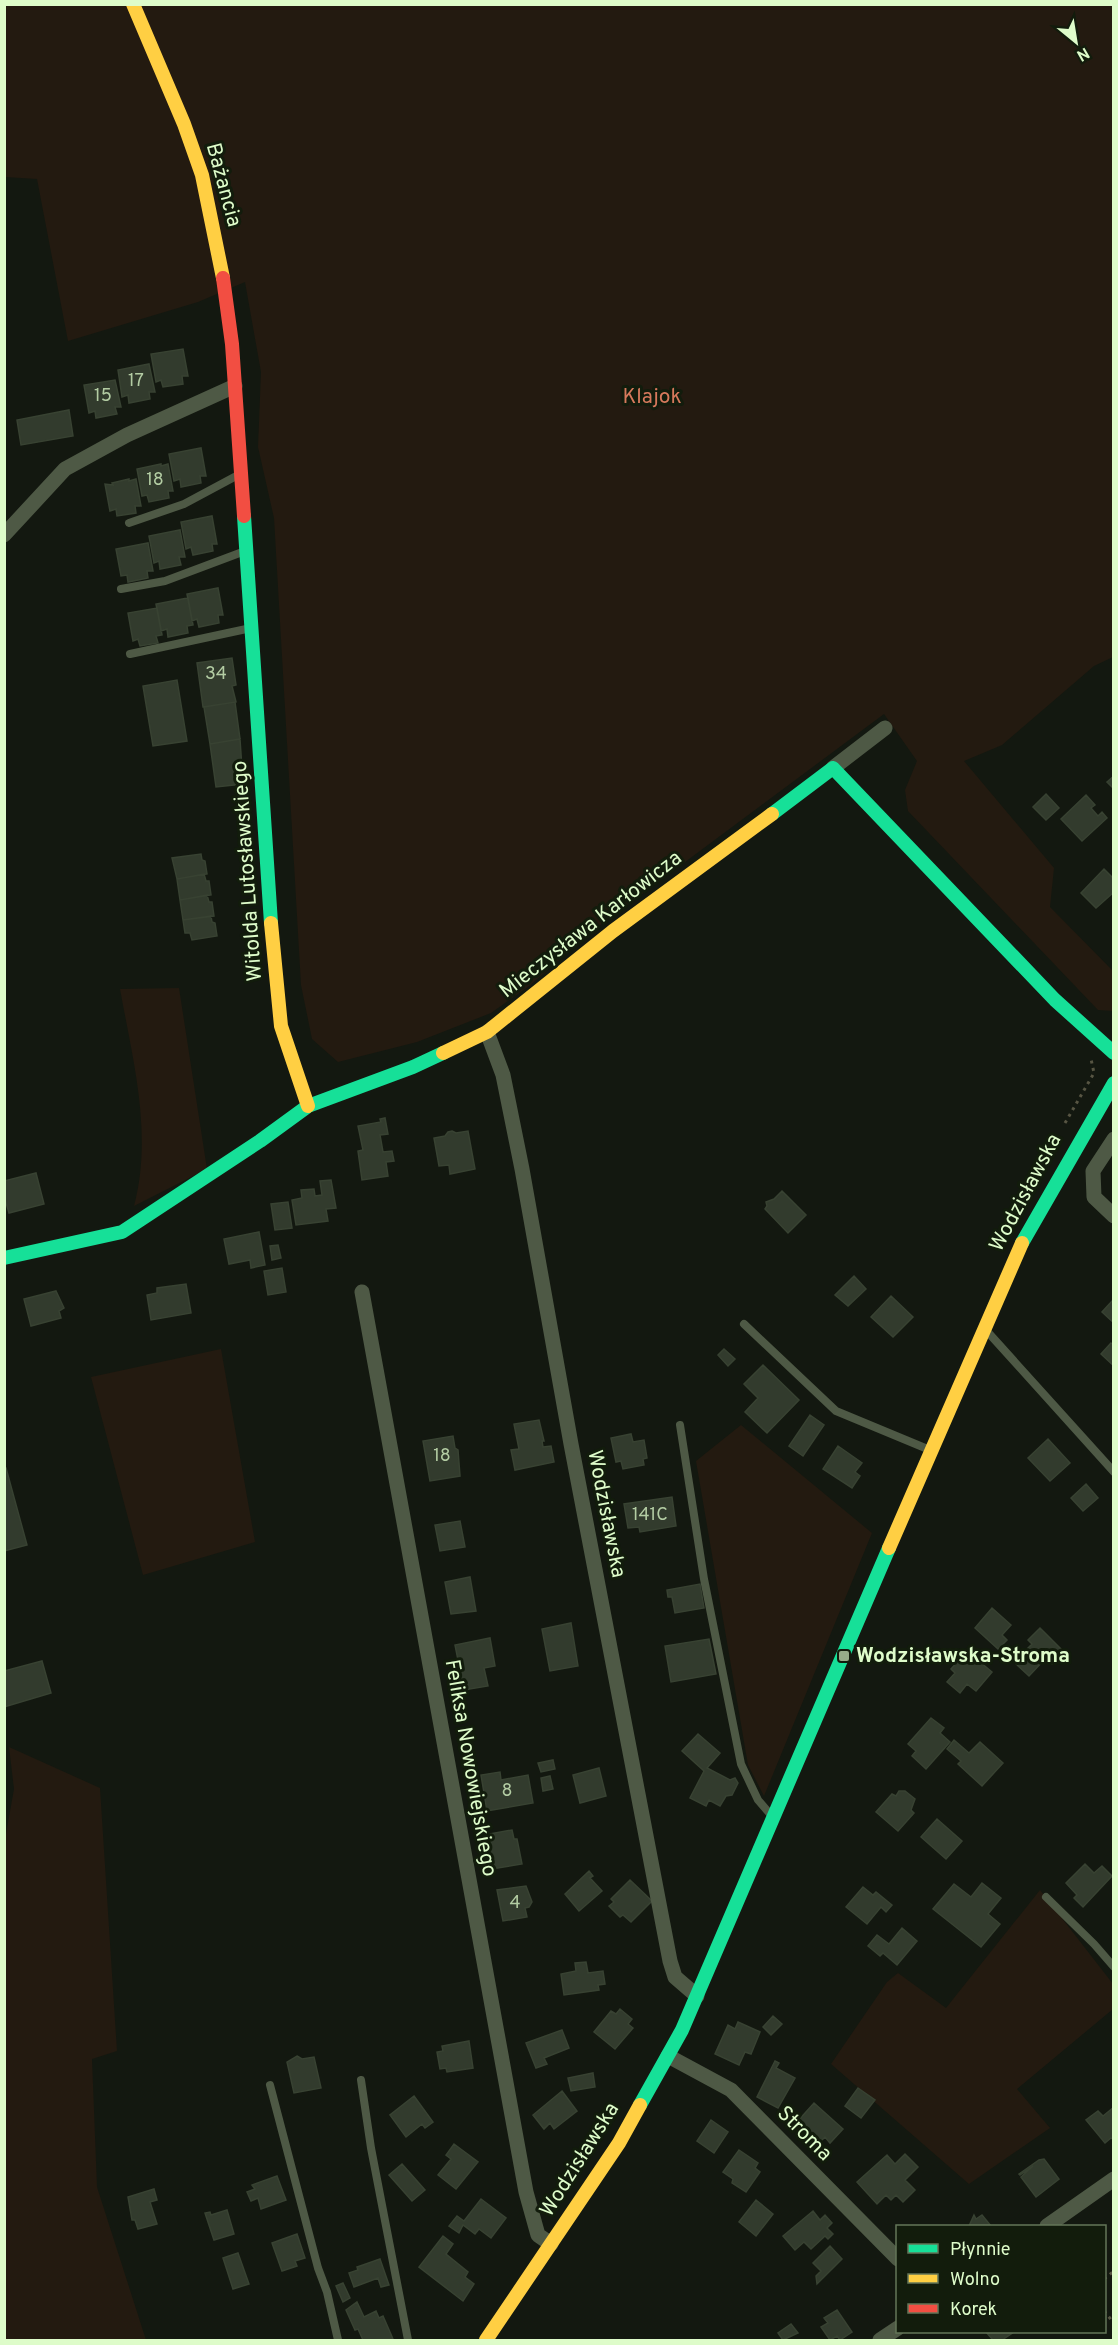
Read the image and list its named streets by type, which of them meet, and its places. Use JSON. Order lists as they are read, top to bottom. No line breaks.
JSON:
{"streets":{"street":["Bażancia","Witolda Lutosławskiego","Mieczysława Karłowicza","Wodzisławska","Feliksa Nowowiejskiego","Stroma"]},"crossings":[["Bażancia","Witolda Lutosławskiego"],["Witolda Lutosławskiego","Mieczysława Karłowicza"],["Mieczysława Karłowicza","Wodzisławska"],["Wodzisławska","Feliksa Nowowiejskiego"],["Wodzisławska","Stroma"]],"parks":["Klajok"],"places":{"transit":["Wodzisławska-Stroma"]},"house_numbers":["17","15","18","34","18","141C","8","4"],"legend":["Płynnie","Wolno","Korek"],"north":"bottom right"}
